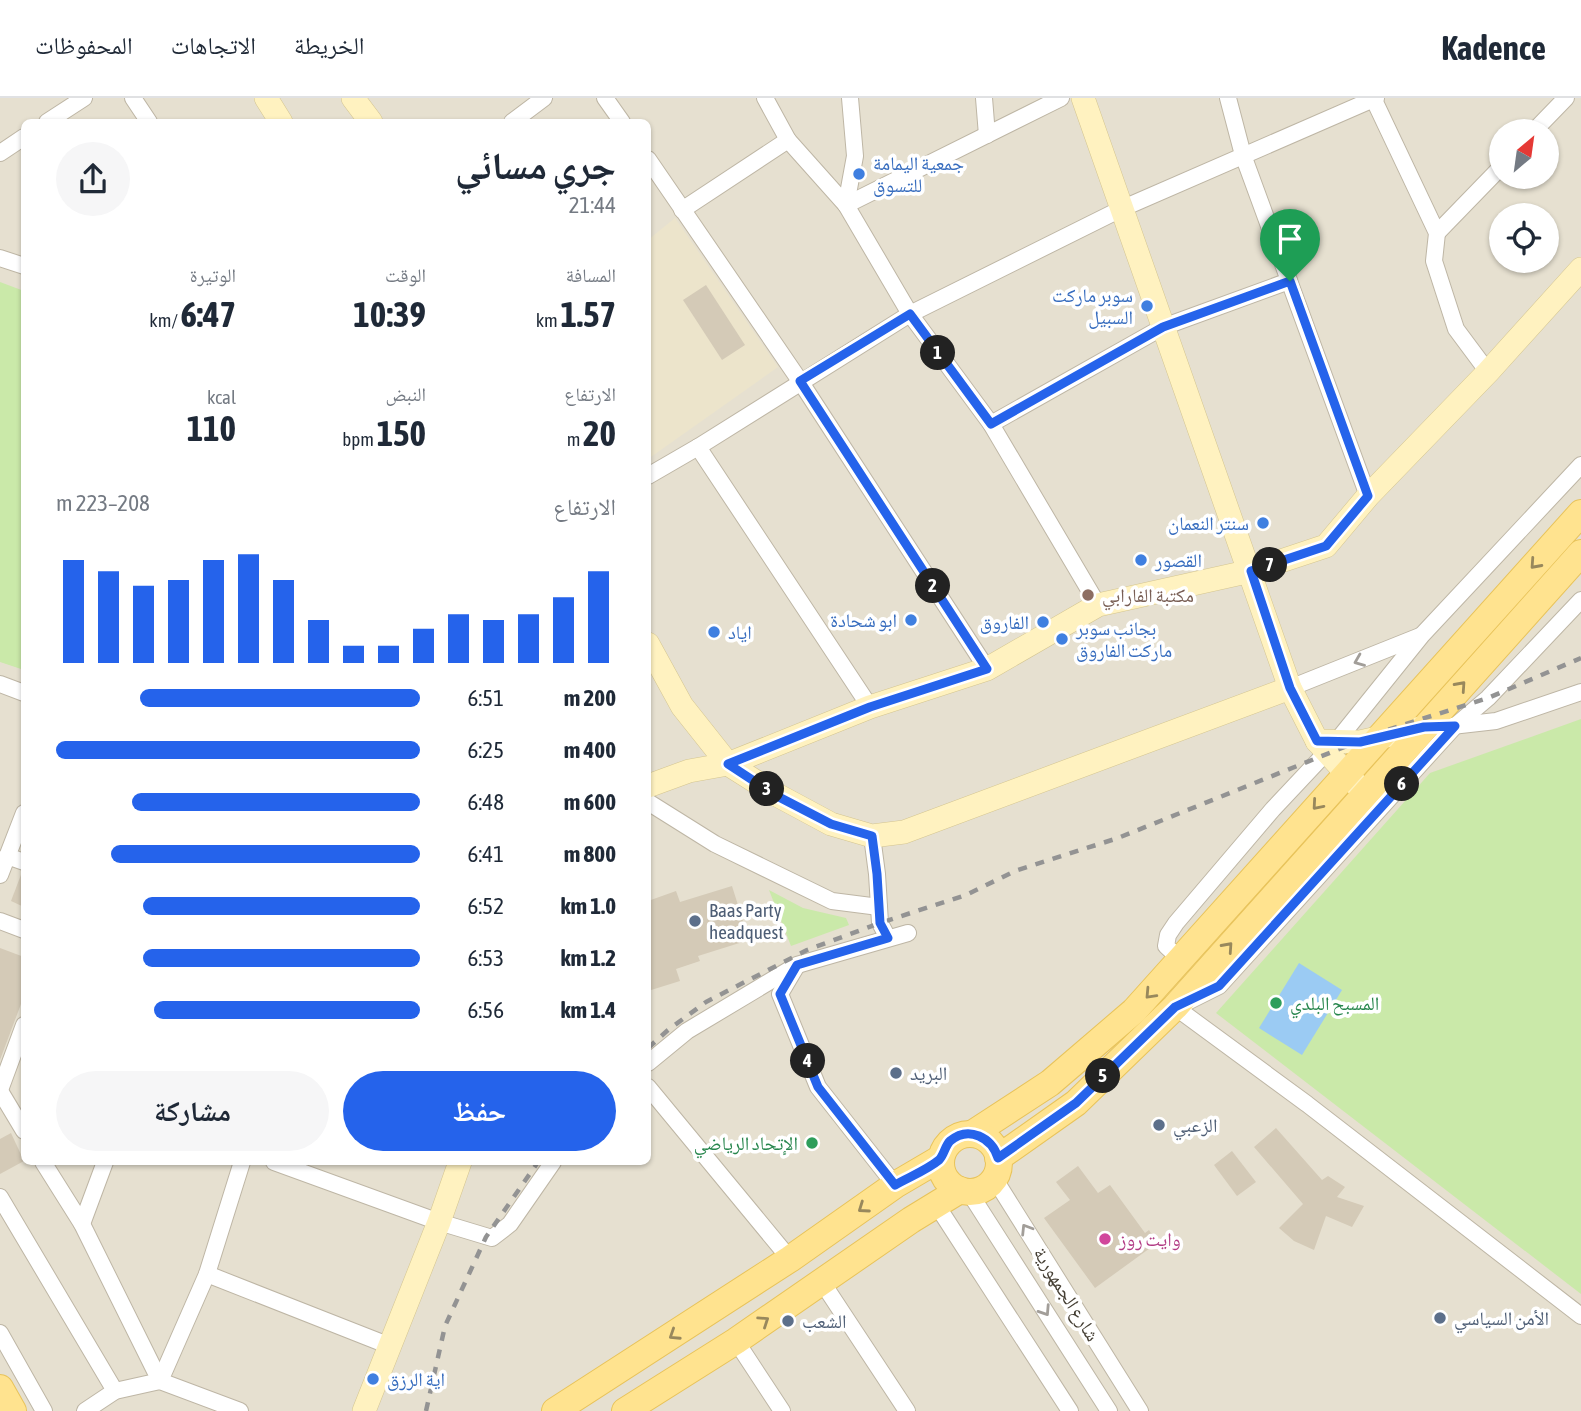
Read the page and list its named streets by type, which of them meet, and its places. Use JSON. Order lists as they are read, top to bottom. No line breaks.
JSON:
{"streets":{"street":["شارع الجمهورية"]},"places":["جمعية اليمامة للتسوق","سوبر ماركت السبيل","سنتر النعمان","القصور","مكتبة الفارابي","ابو شحادة","الفاروق","اياد","بجانب سوبر ماركت الفاروق","Baas Party headquest","المسبح البلدي","البريد","الزعبي","الإتحاد الرياضي","وايت روز","الأمن السياسي","الشعب","اية الرزق"],"north":"top right","page":{"header":"Kadence","nav":["الخريطة","الاتجاهات","المحفوظات"],"heading":["جري مسائي","21:44"],"stats":[["المسافة","1.57 km"],["الوقت","10:39"],["الوتيرة","6:47 /km"],["الارتفاع","20 m"],["النبض","150 bpm"],["kcal","110"]],"pins":["1","7","2","6","3","4","5"],"chart":["الارتفاع","208–223 m"],"list":[{"name":"200 m","note":"6:51"},{"name":"400 m","note":"6:25"},{"name":"600 m","note":"6:48"},{"name":"800 m","note":"6:41"},{"name":"1.0 km","note":"6:52"},{"name":"1.2 km","note":"6:53"},{"name":"1.4 km","note":"6:56"}],"buttons":["حفظ","مشاركة"]}}
